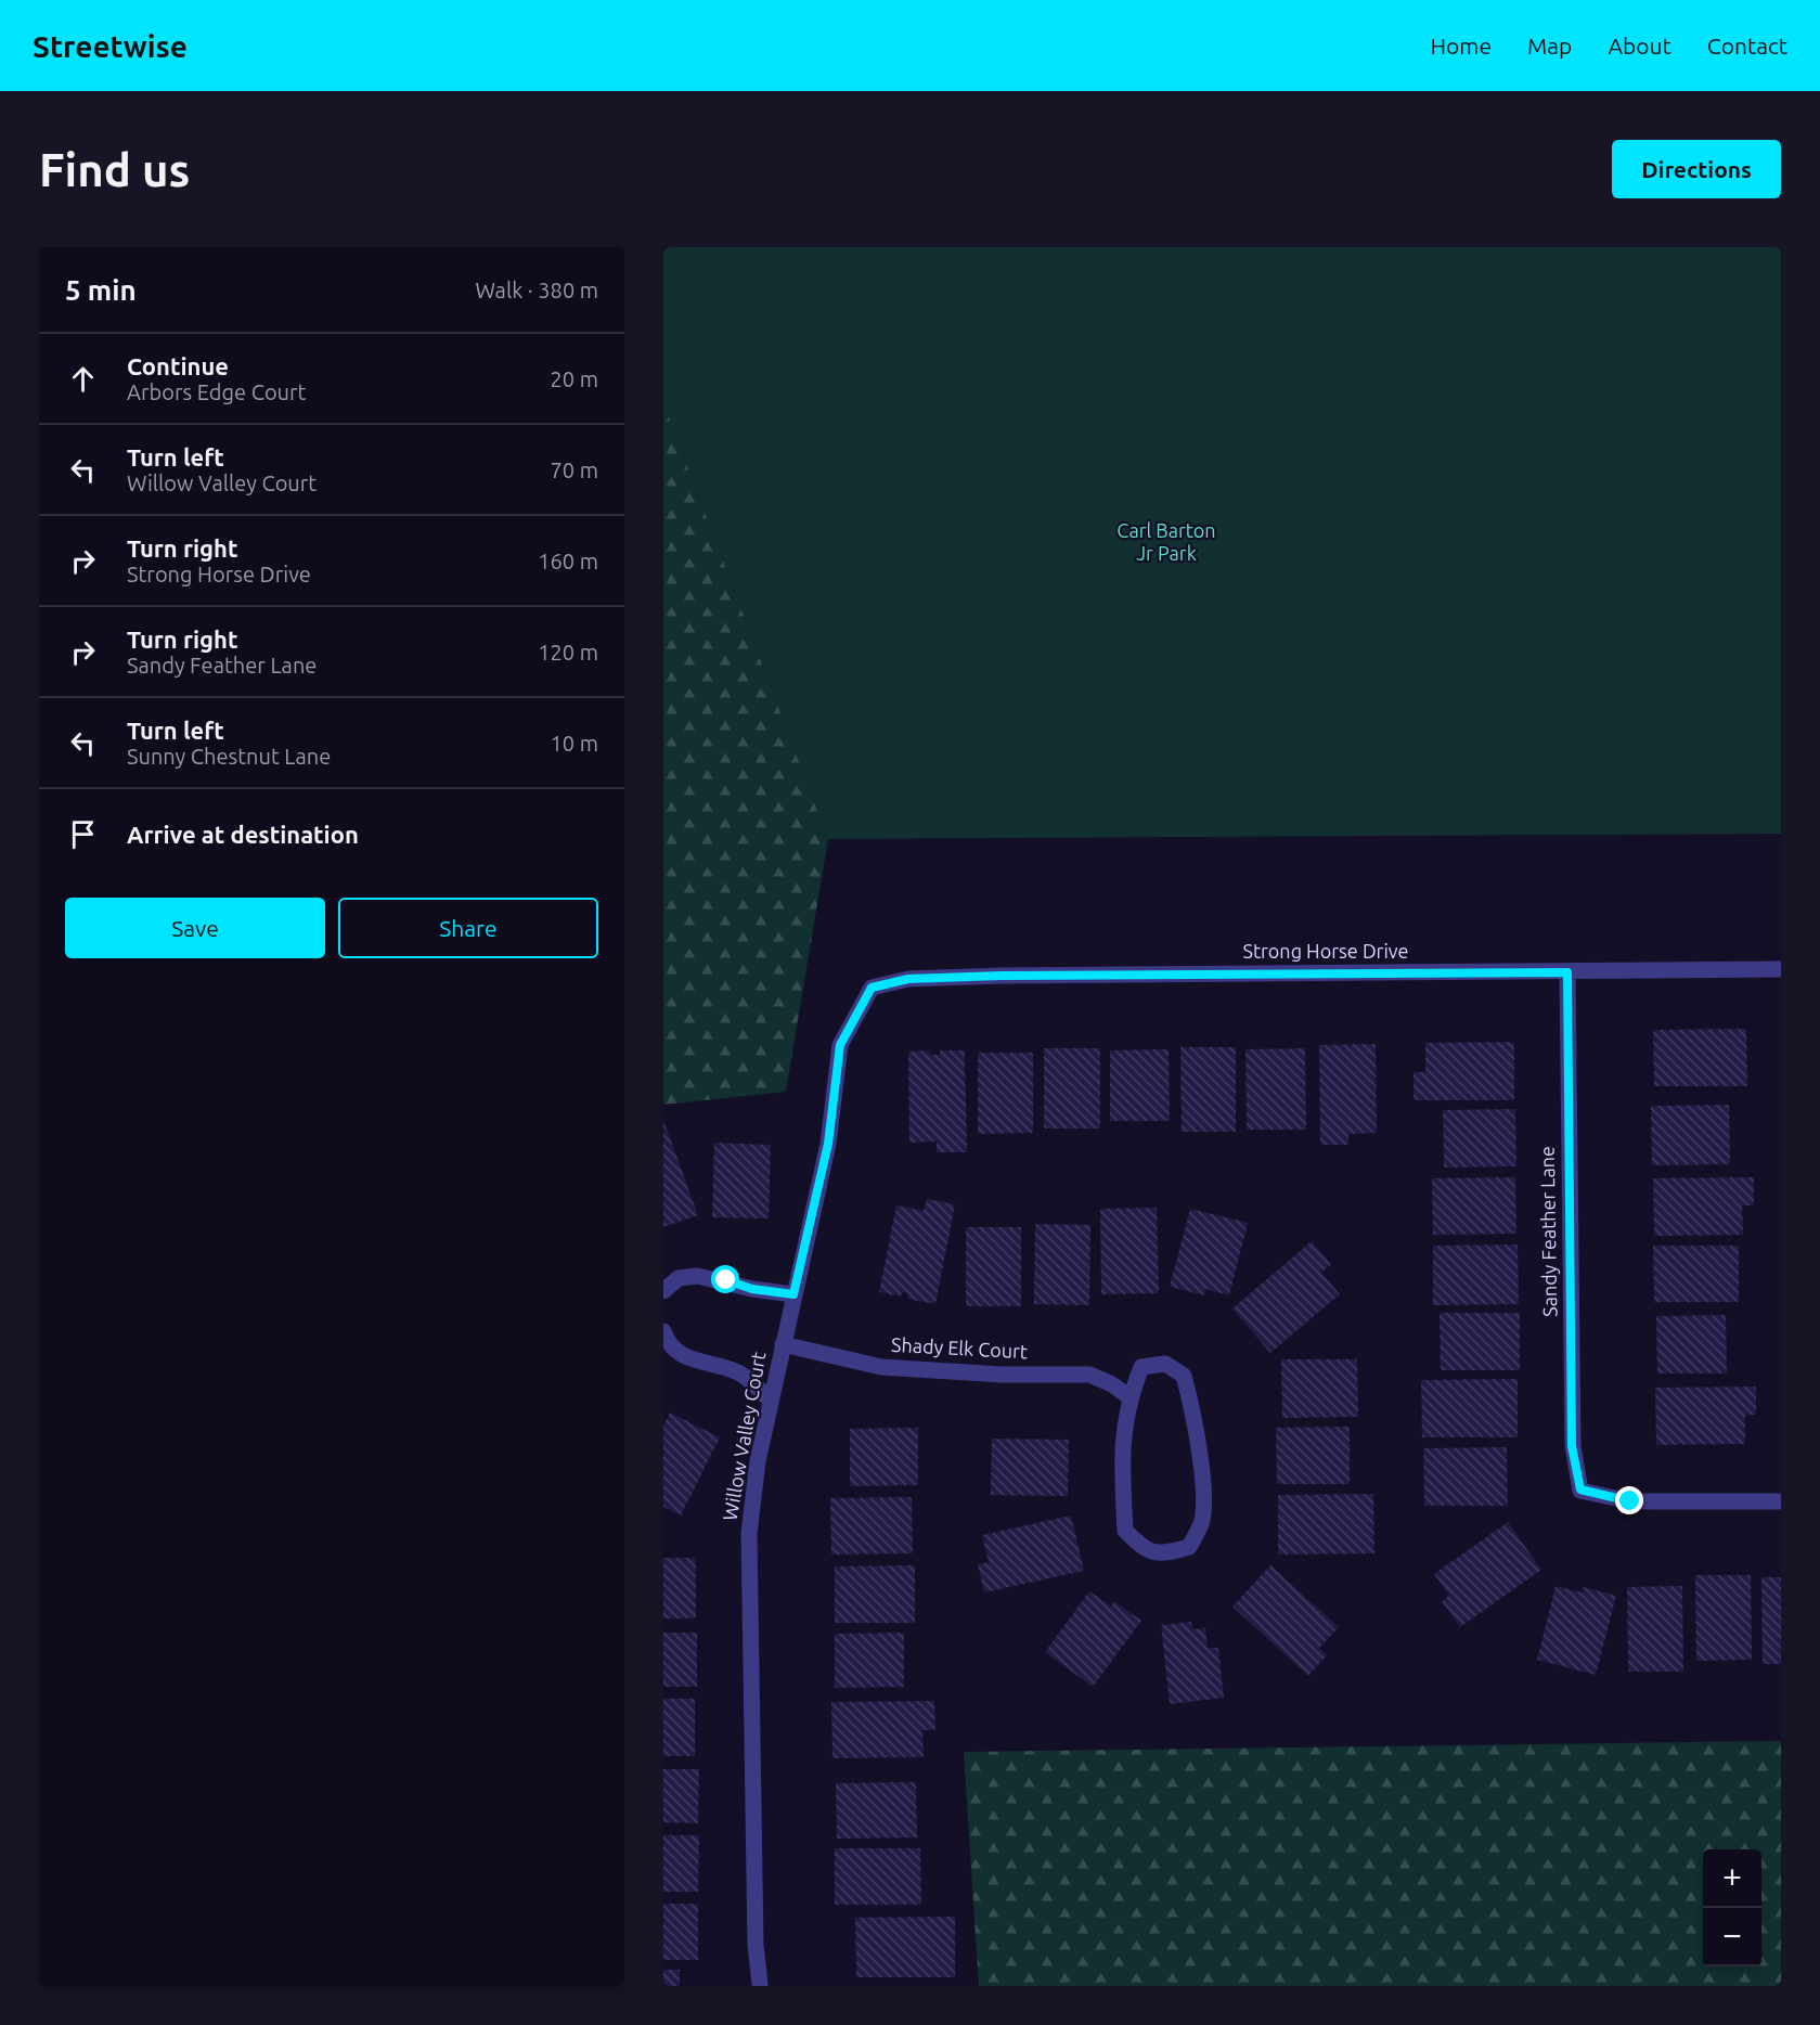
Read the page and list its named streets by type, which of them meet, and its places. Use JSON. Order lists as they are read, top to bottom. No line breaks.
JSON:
{"streets":{"street":["Strong Horse Drive","Sandy Feather Lane","Shady Elk Court","Willow Valley Court"]},"crossings":[["Strong Horse Drive","Sandy Feather Lane"],["Strong Horse Drive","Willow Valley Court"],["Shady Elk Court","Willow Valley Court"]],"parks":["Carl Barton Jr Park"],"page":{"header":"Streetwise","nav":["Home","Map","About","Contact"],"buttons":["Directions",["Save","Share"]],"title":"Find us","heading":["5 min","Walk · 380 m"],"list":[["Continue","Arbors Edge Court","20 m"],["Turn left","Willow Valley Court","70 m"],["Turn right","Strong Horse Drive","160 m"],["Turn right","Sandy Feather Lane","120 m"],["Turn left","Sunny Chestnut Lane","10 m"],"Arrive at destination"],"map_buttons":["+","−"]}}
